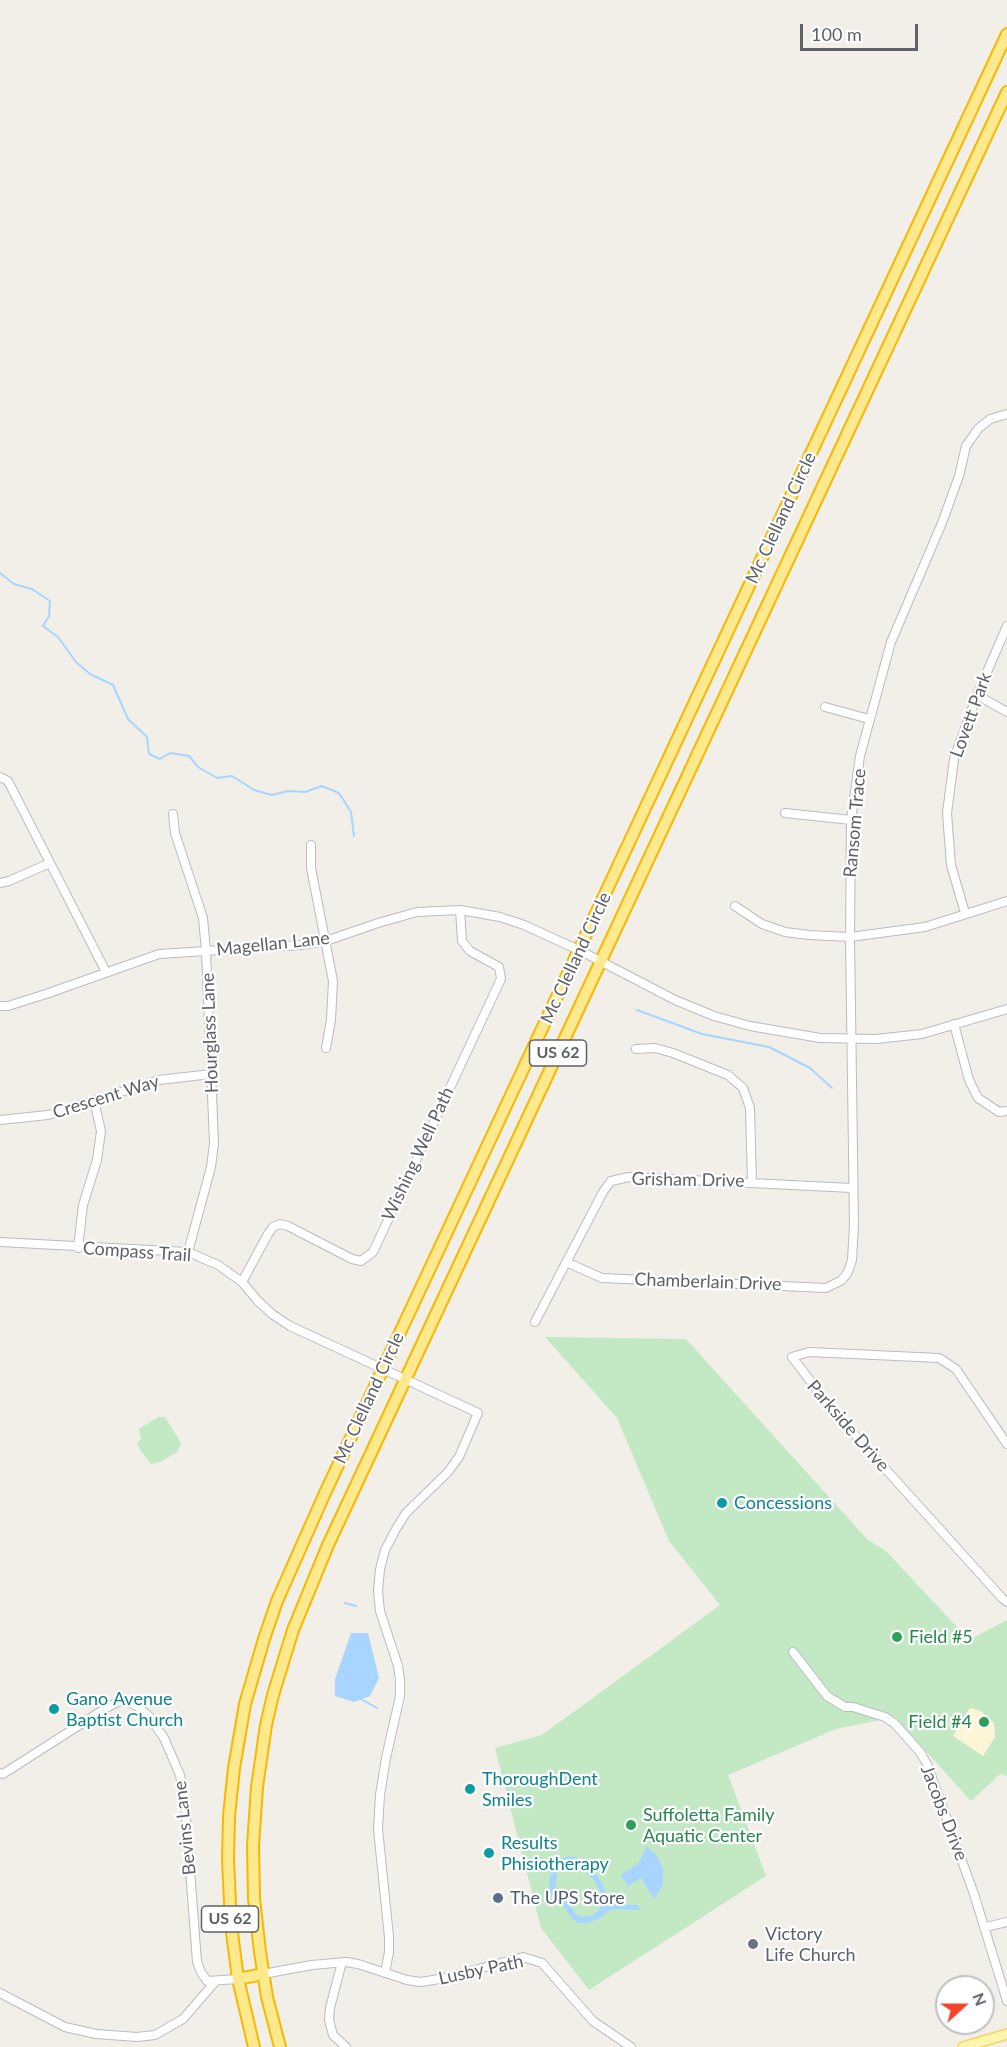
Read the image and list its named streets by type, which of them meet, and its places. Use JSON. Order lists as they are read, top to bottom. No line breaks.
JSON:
{"streets":{"highway":["Mc Clelland Circle","US 62"],"street":["Lovett Park","Ransom Trace","Magellan Lane","Hourglass Lane","Crescent Way","Wishing Well Path","Grisham Drive","Compass Trail","Chamberlain Drive","Parkside Drive","Jacobs Drive","Bevins Lane","Lusby Path"]},"crossings":[["Mc Clelland Circle","Magellan Lane"],["Mc Clelland Circle","Compass Trail"],["Mc Clelland Circle","Lusby Path"],["Ransom Trace","Magellan Lane"],["Ransom Trace","Grisham Drive"],["Ransom Trace","Chamberlain Drive"],["Magellan Lane","Hourglass Lane"],["Magellan Lane","Wishing Well Path"],["Hourglass Lane","Crescent Way"],["Hourglass Lane","Compass Trail"],["Wishing Well Path","Compass Trail"],["Grisham Drive","Chamberlain Drive"],["Compass Trail","Lusby Path"]],"places":["Concessions","Field #5","Gano Avenue Baptist Church","Field #4","ThoroughDent Smiles","Suffoletta Family Aquatic Center","Results Phisiotherapy","The UPS Store","Victory Life Church"],"scale_bar":"100 m","north":"right"}
